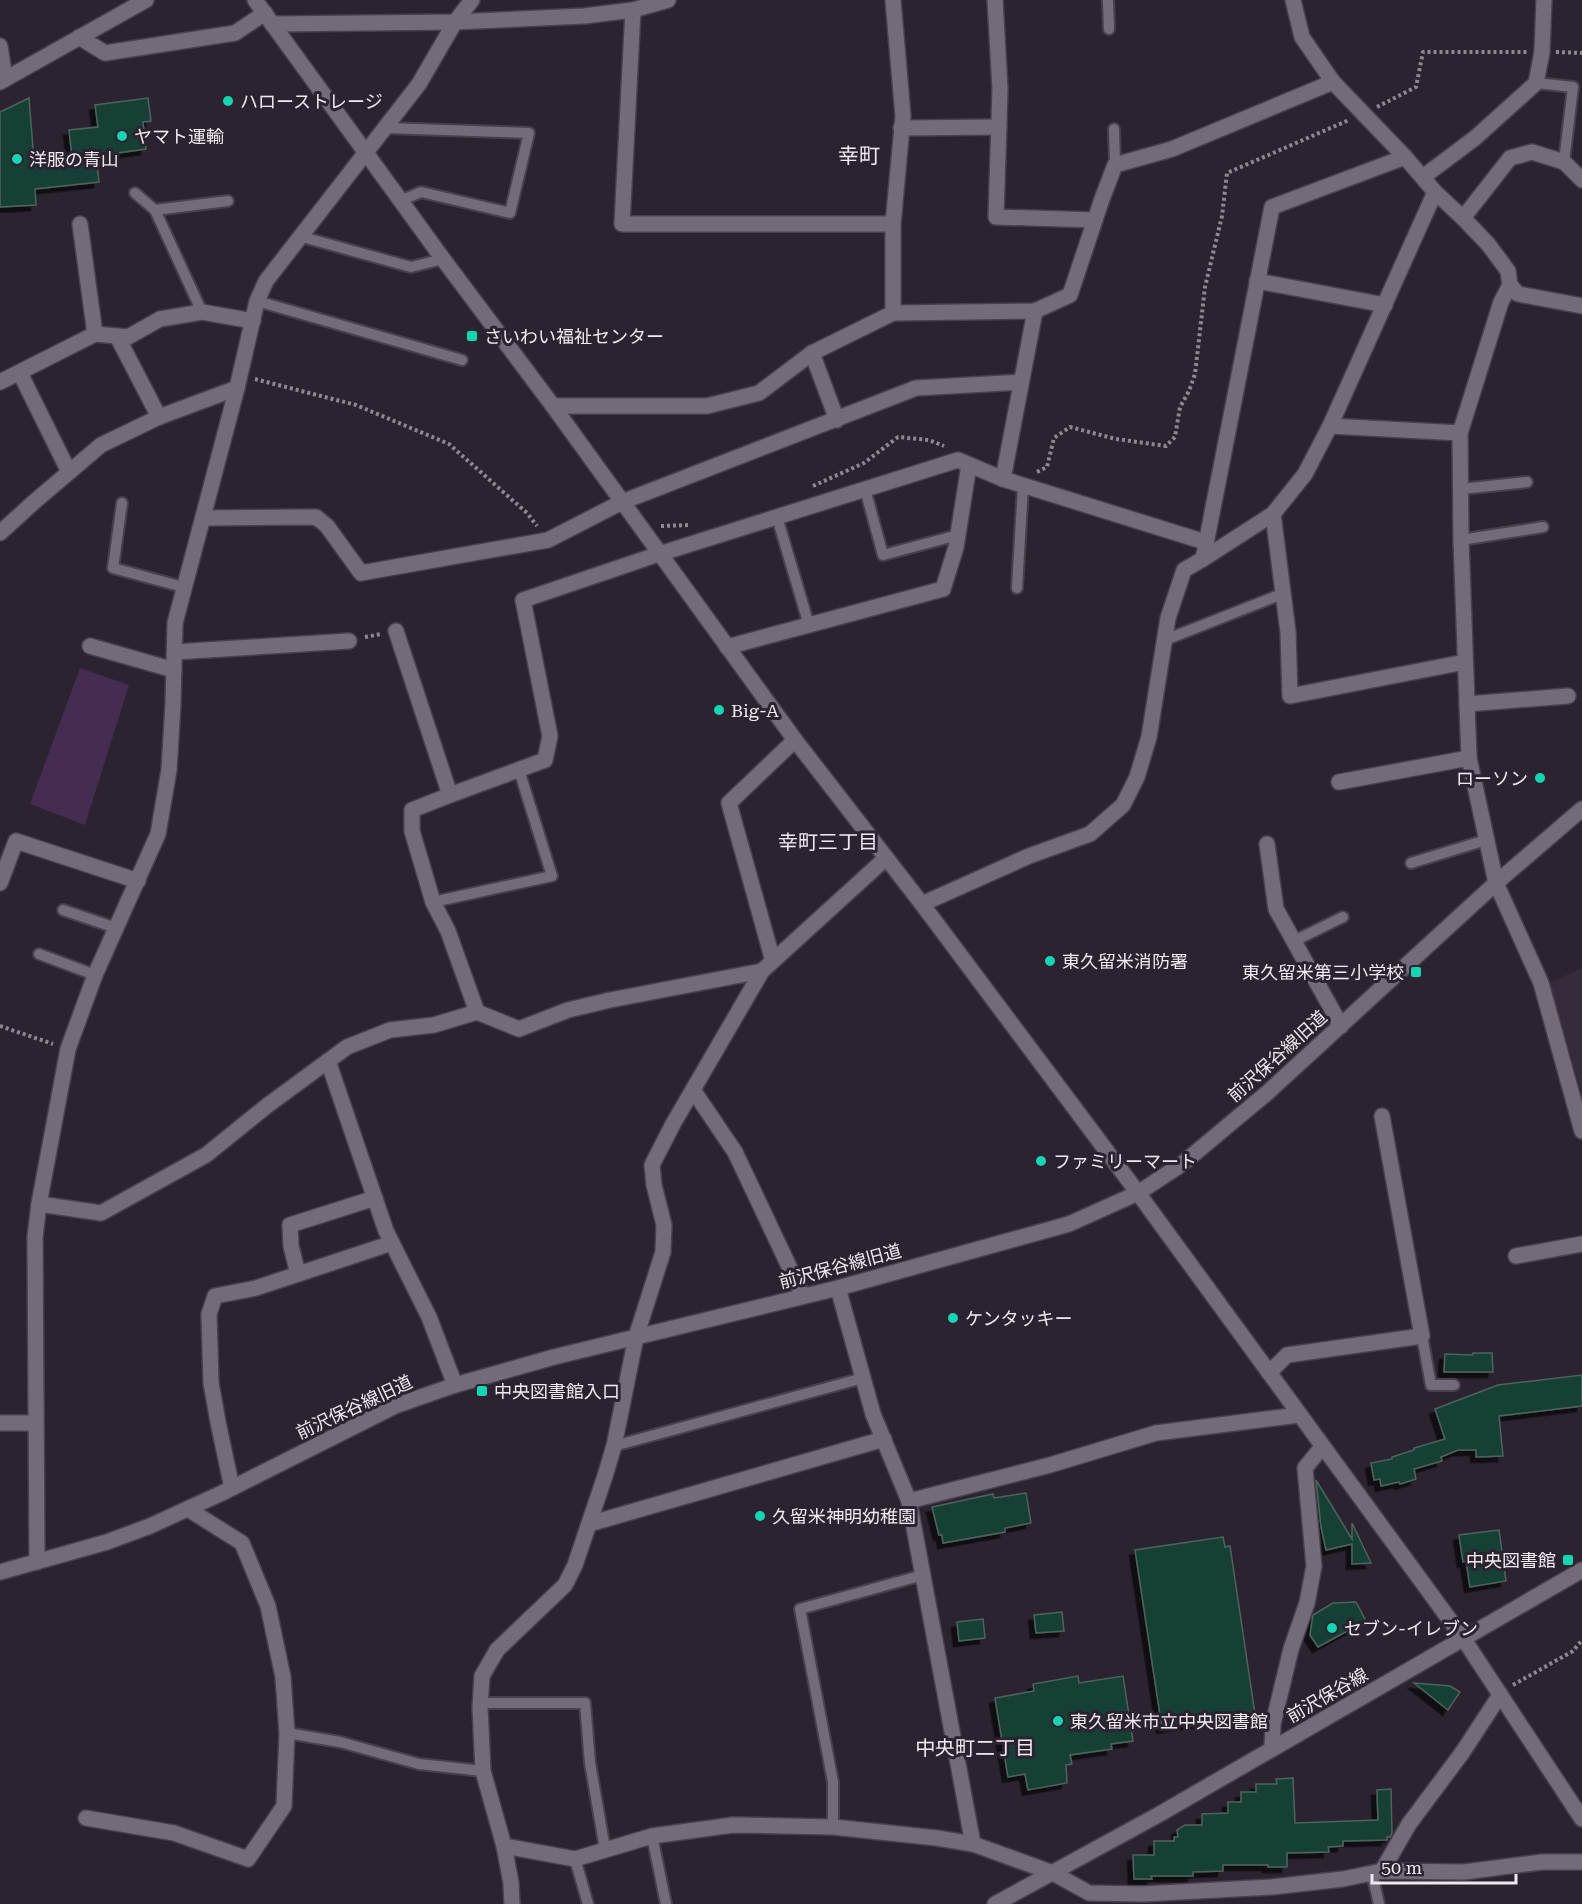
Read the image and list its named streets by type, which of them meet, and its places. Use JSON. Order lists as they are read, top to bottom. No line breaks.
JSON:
{"streets":{"street":["前沢保谷線旧道","前沢保谷線"]},"districts":["幸町","幸町三丁目","中央町二丁目"],"places":{"other":["ハローストレージ","ヤマト運輸","洋服の青山","Big-A","ローソン","東久留米消防署","ファミリーマート","ケンタッキー","久留米神明幼稚園","セブン-イレブン","東久留米市立中央図書館"],"transit":["さいわい福祉センター","東久留米第三小学校","中央図書館入口","中央図書館"]},"scale_bar":"50 m"}
